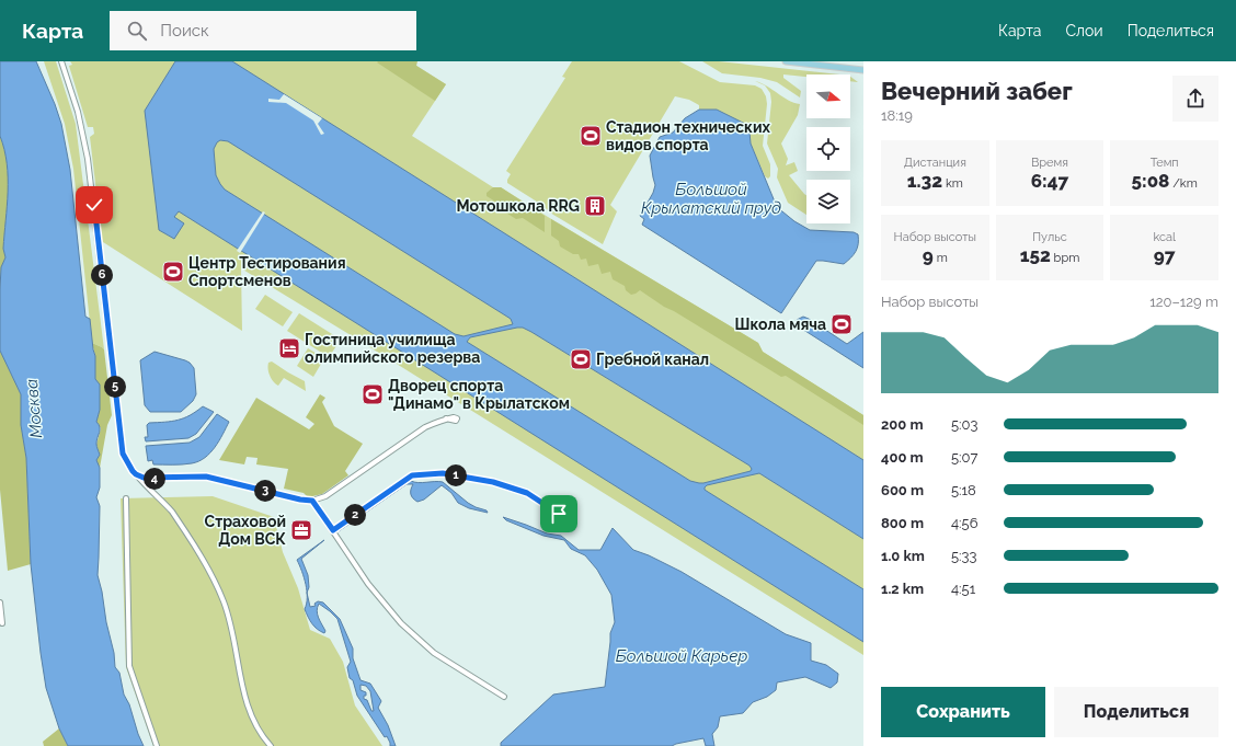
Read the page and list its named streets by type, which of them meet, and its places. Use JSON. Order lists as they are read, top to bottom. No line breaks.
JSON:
{"water":["Большой Крылатский пруд","Москва","Большой Карьер"],"places":{"sports":["Стадион технических видов спорта","Центр Тестирования Спортсменов","Школа мяча","Гребной канал","Дворец спорта \"Динамо\" в Крылатском"],"building":["Мотошкола RRG"],"hotel":["Гостиница училища олимпийского резерва"],"office":["Страховой Дом ВСК"]},"north":"right","page":{"header":"Карта","search":"Поиск","nav":["Карта","Слои","Поделиться"],"heading":["Вечерний забег","18:19"],"stats":[["Дистанция","1.32 km"],["Время","6:47"],["Темп","5:08 /km"],["Набор высоты","9 m"],["Пульс","152 bpm"],["kcal","97"]],"pins":["6","5","1","4","3","2"],"chart":["Набор высоты","120–129 m"],"list":[{"name":"200 m","note":"5:03"},{"name":"400 m","note":"5:07"},{"name":"600 m","note":"5:18"},{"name":"800 m","note":"4:56"},{"name":"1.0 km","note":"5:33"},{"name":"1.2 km","note":"4:51"}],"buttons":["Сохранить","Поделиться"]}}
